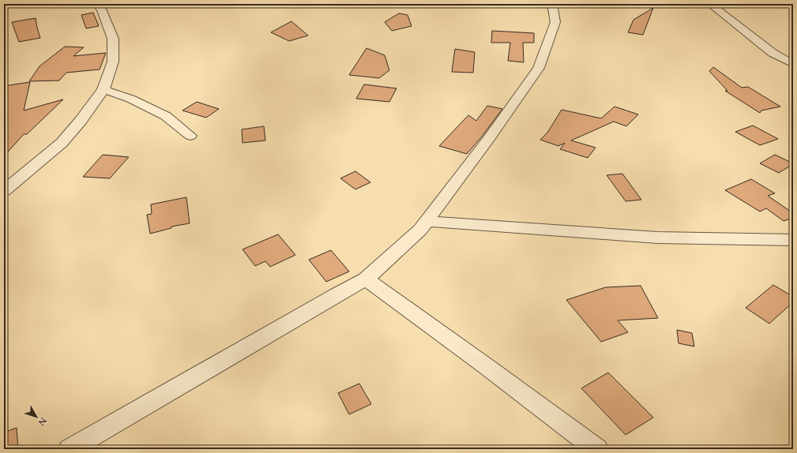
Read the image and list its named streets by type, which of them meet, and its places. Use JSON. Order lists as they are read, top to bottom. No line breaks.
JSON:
{"north":"bottom right"}
